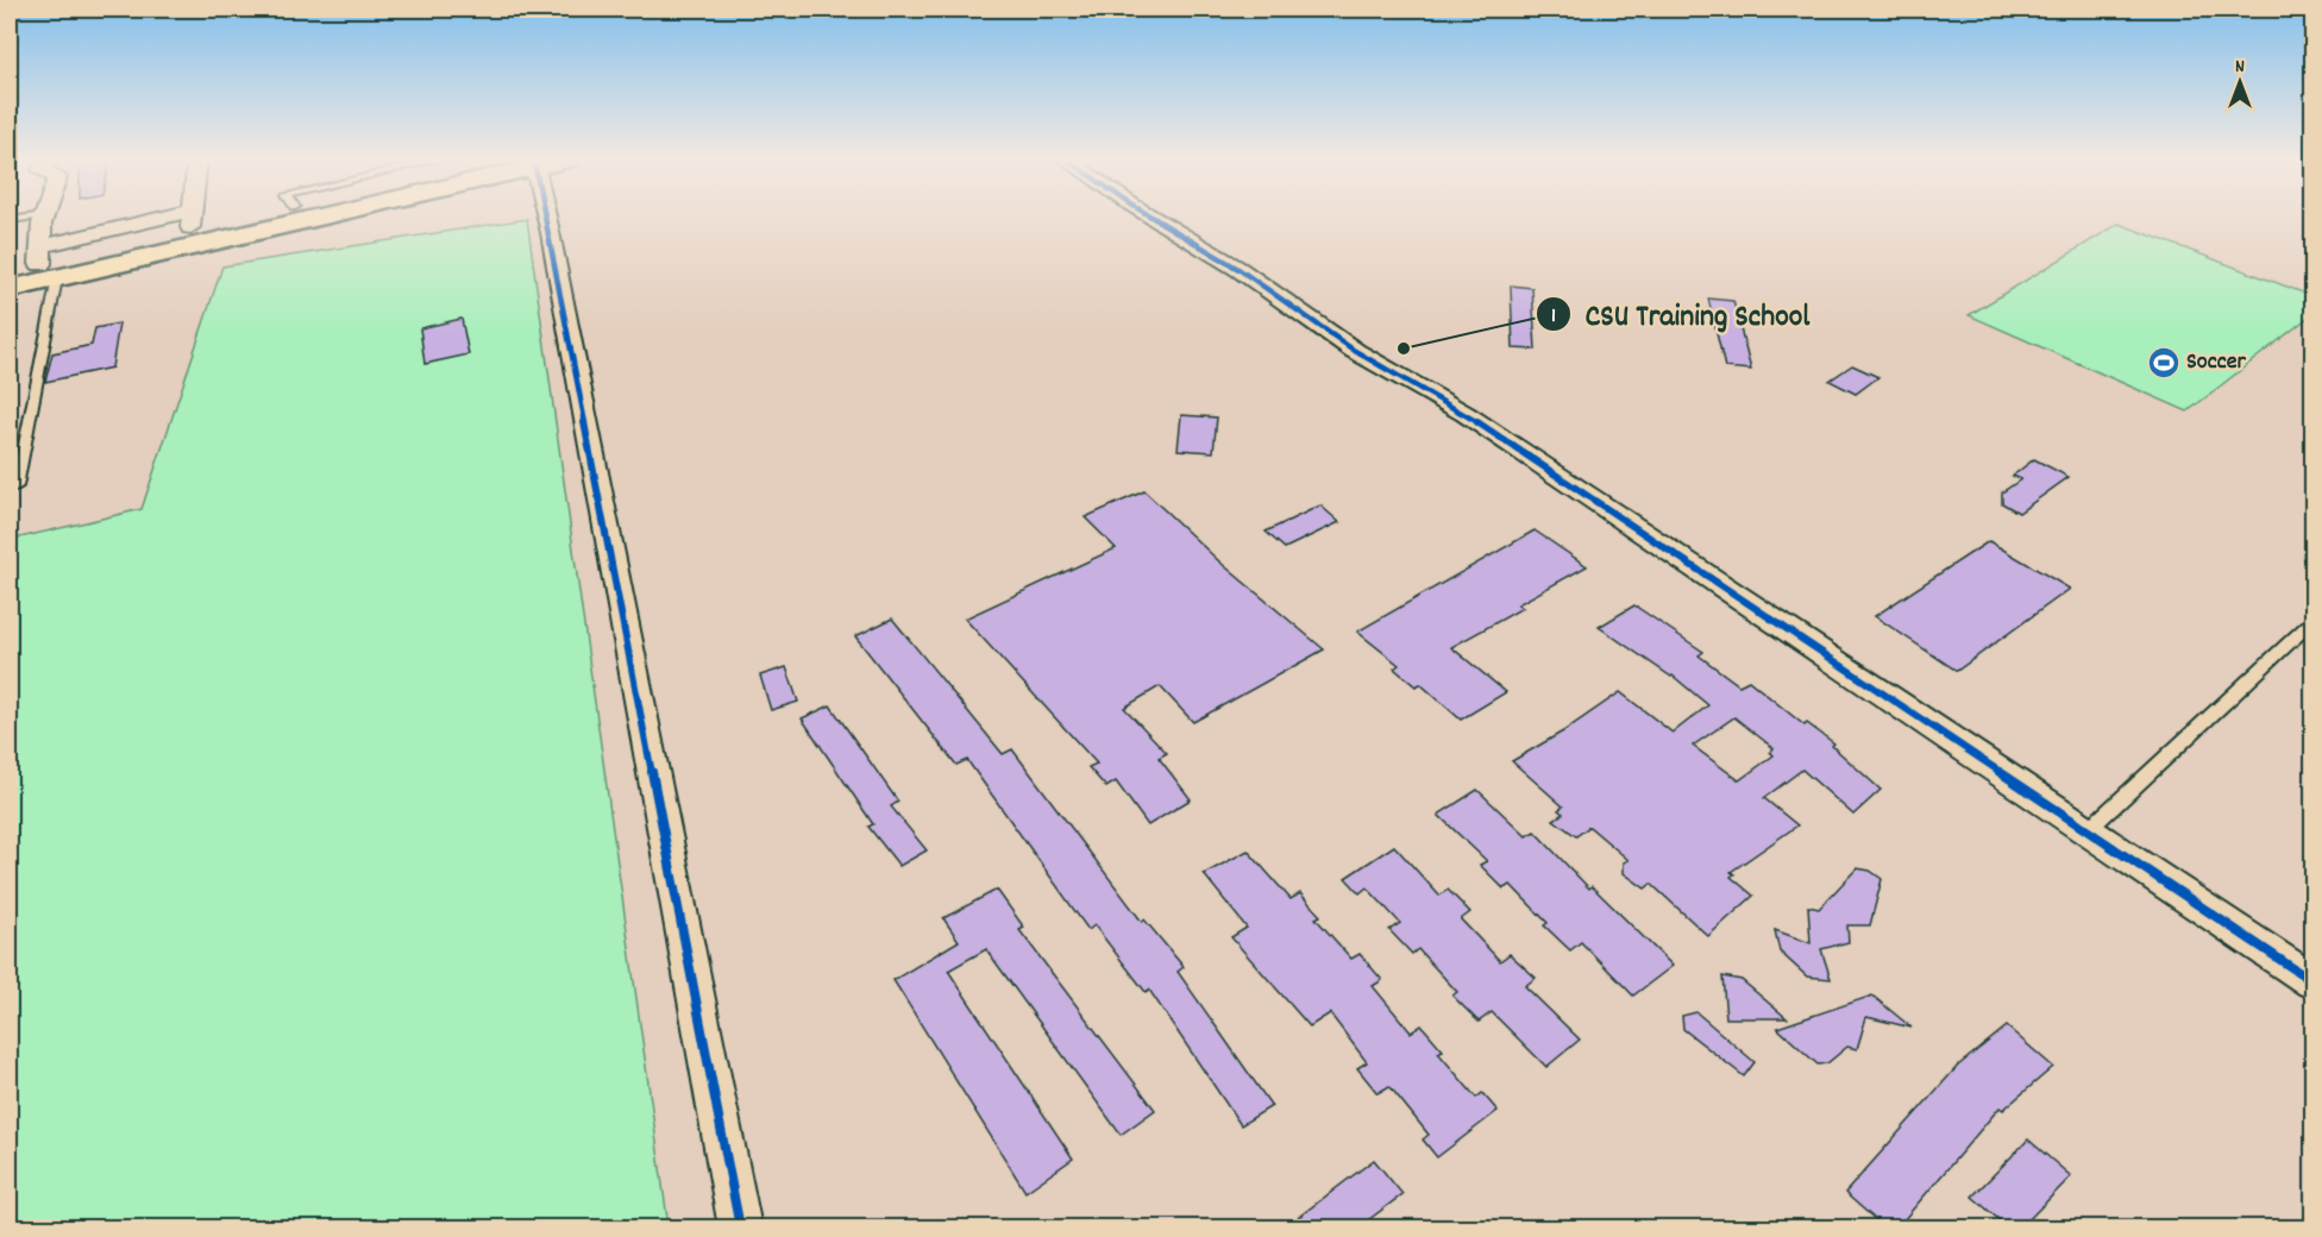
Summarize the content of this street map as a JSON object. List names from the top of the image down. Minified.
{"places":{"other":["CSU Training School"],"sports":["Soccer"]},"north":"top"}
